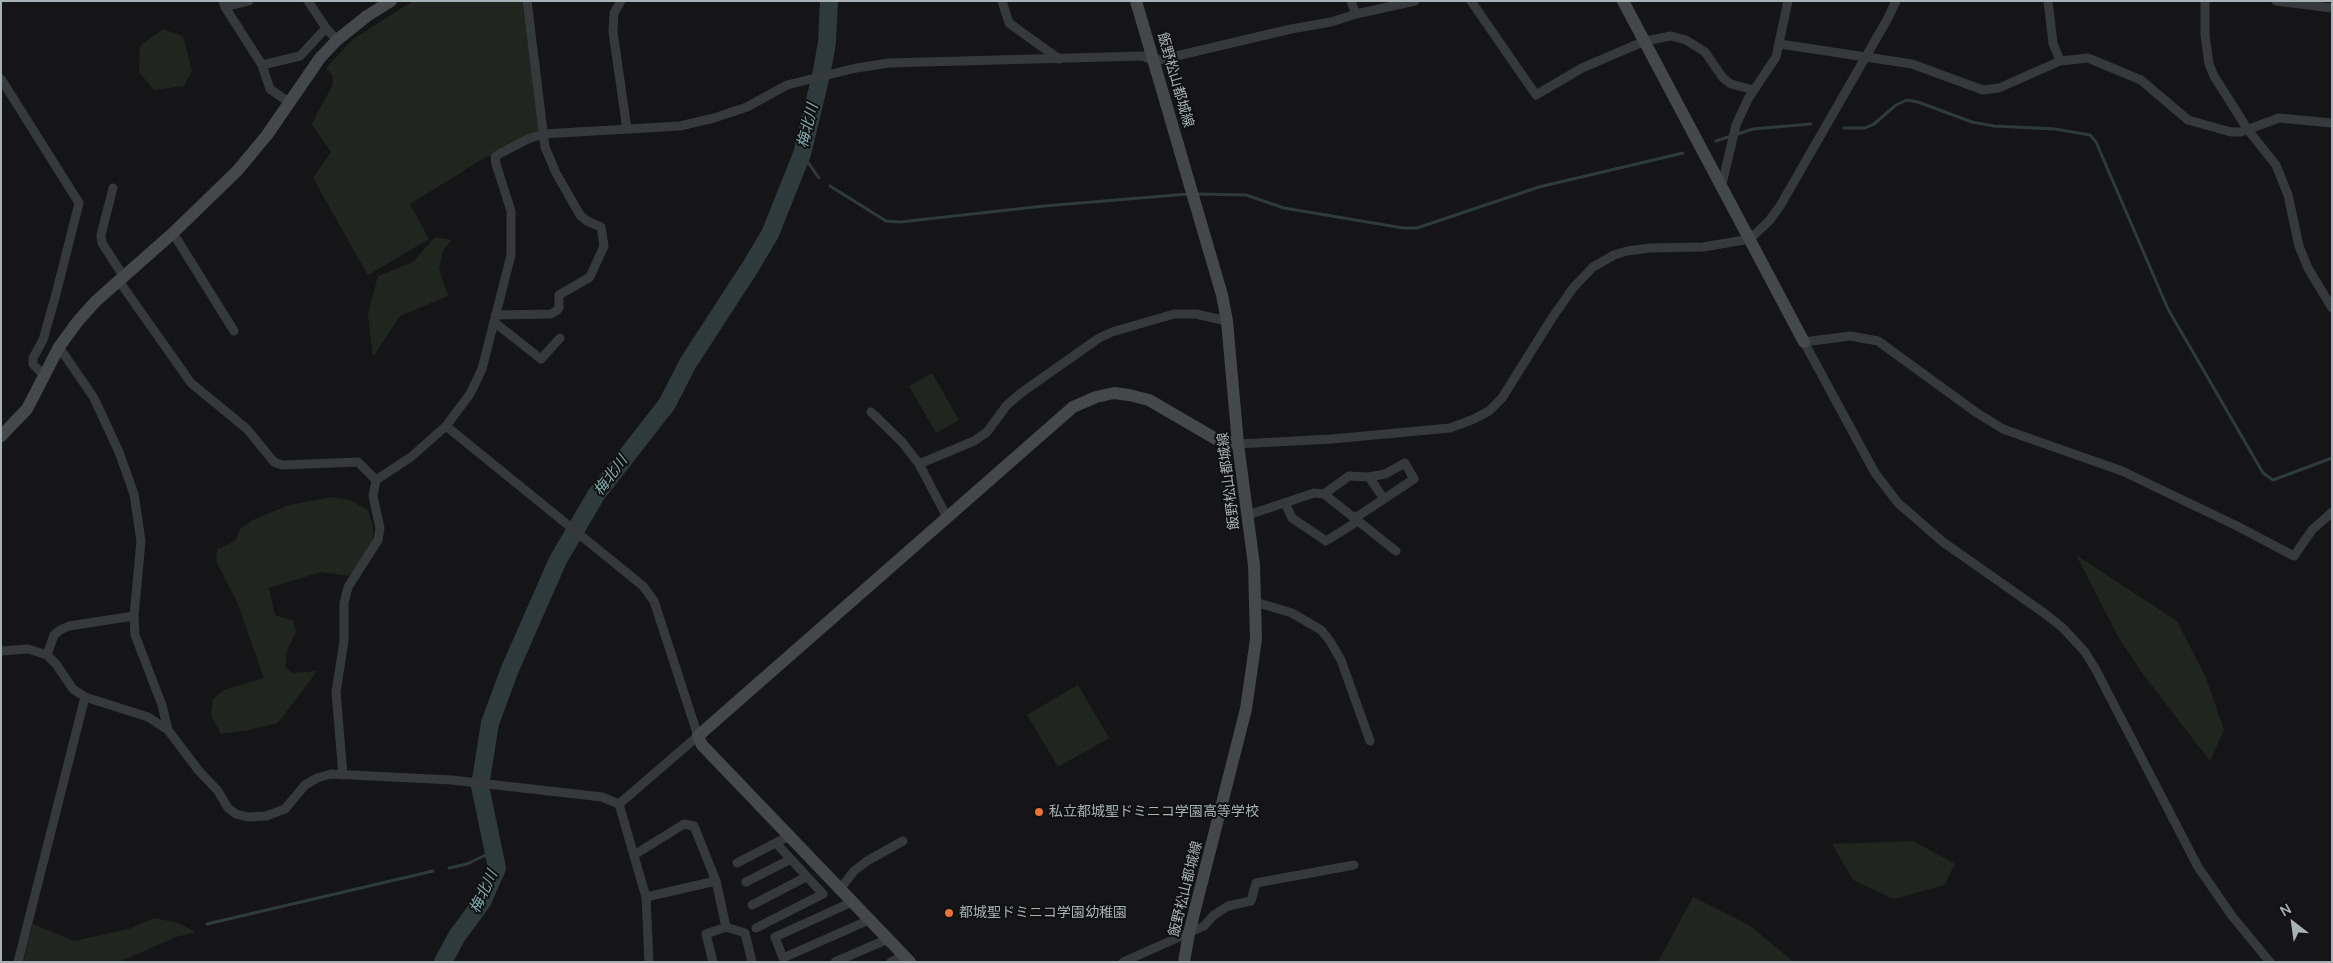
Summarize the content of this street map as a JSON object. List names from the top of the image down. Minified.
{"streets":{"street":["飯野松山都城線"]},"water":["梅北川"],"places":["私立都城聖ドミニコ学園高等学校","都城聖ドミニコ学園幼稚園"],"north":"top left"}
